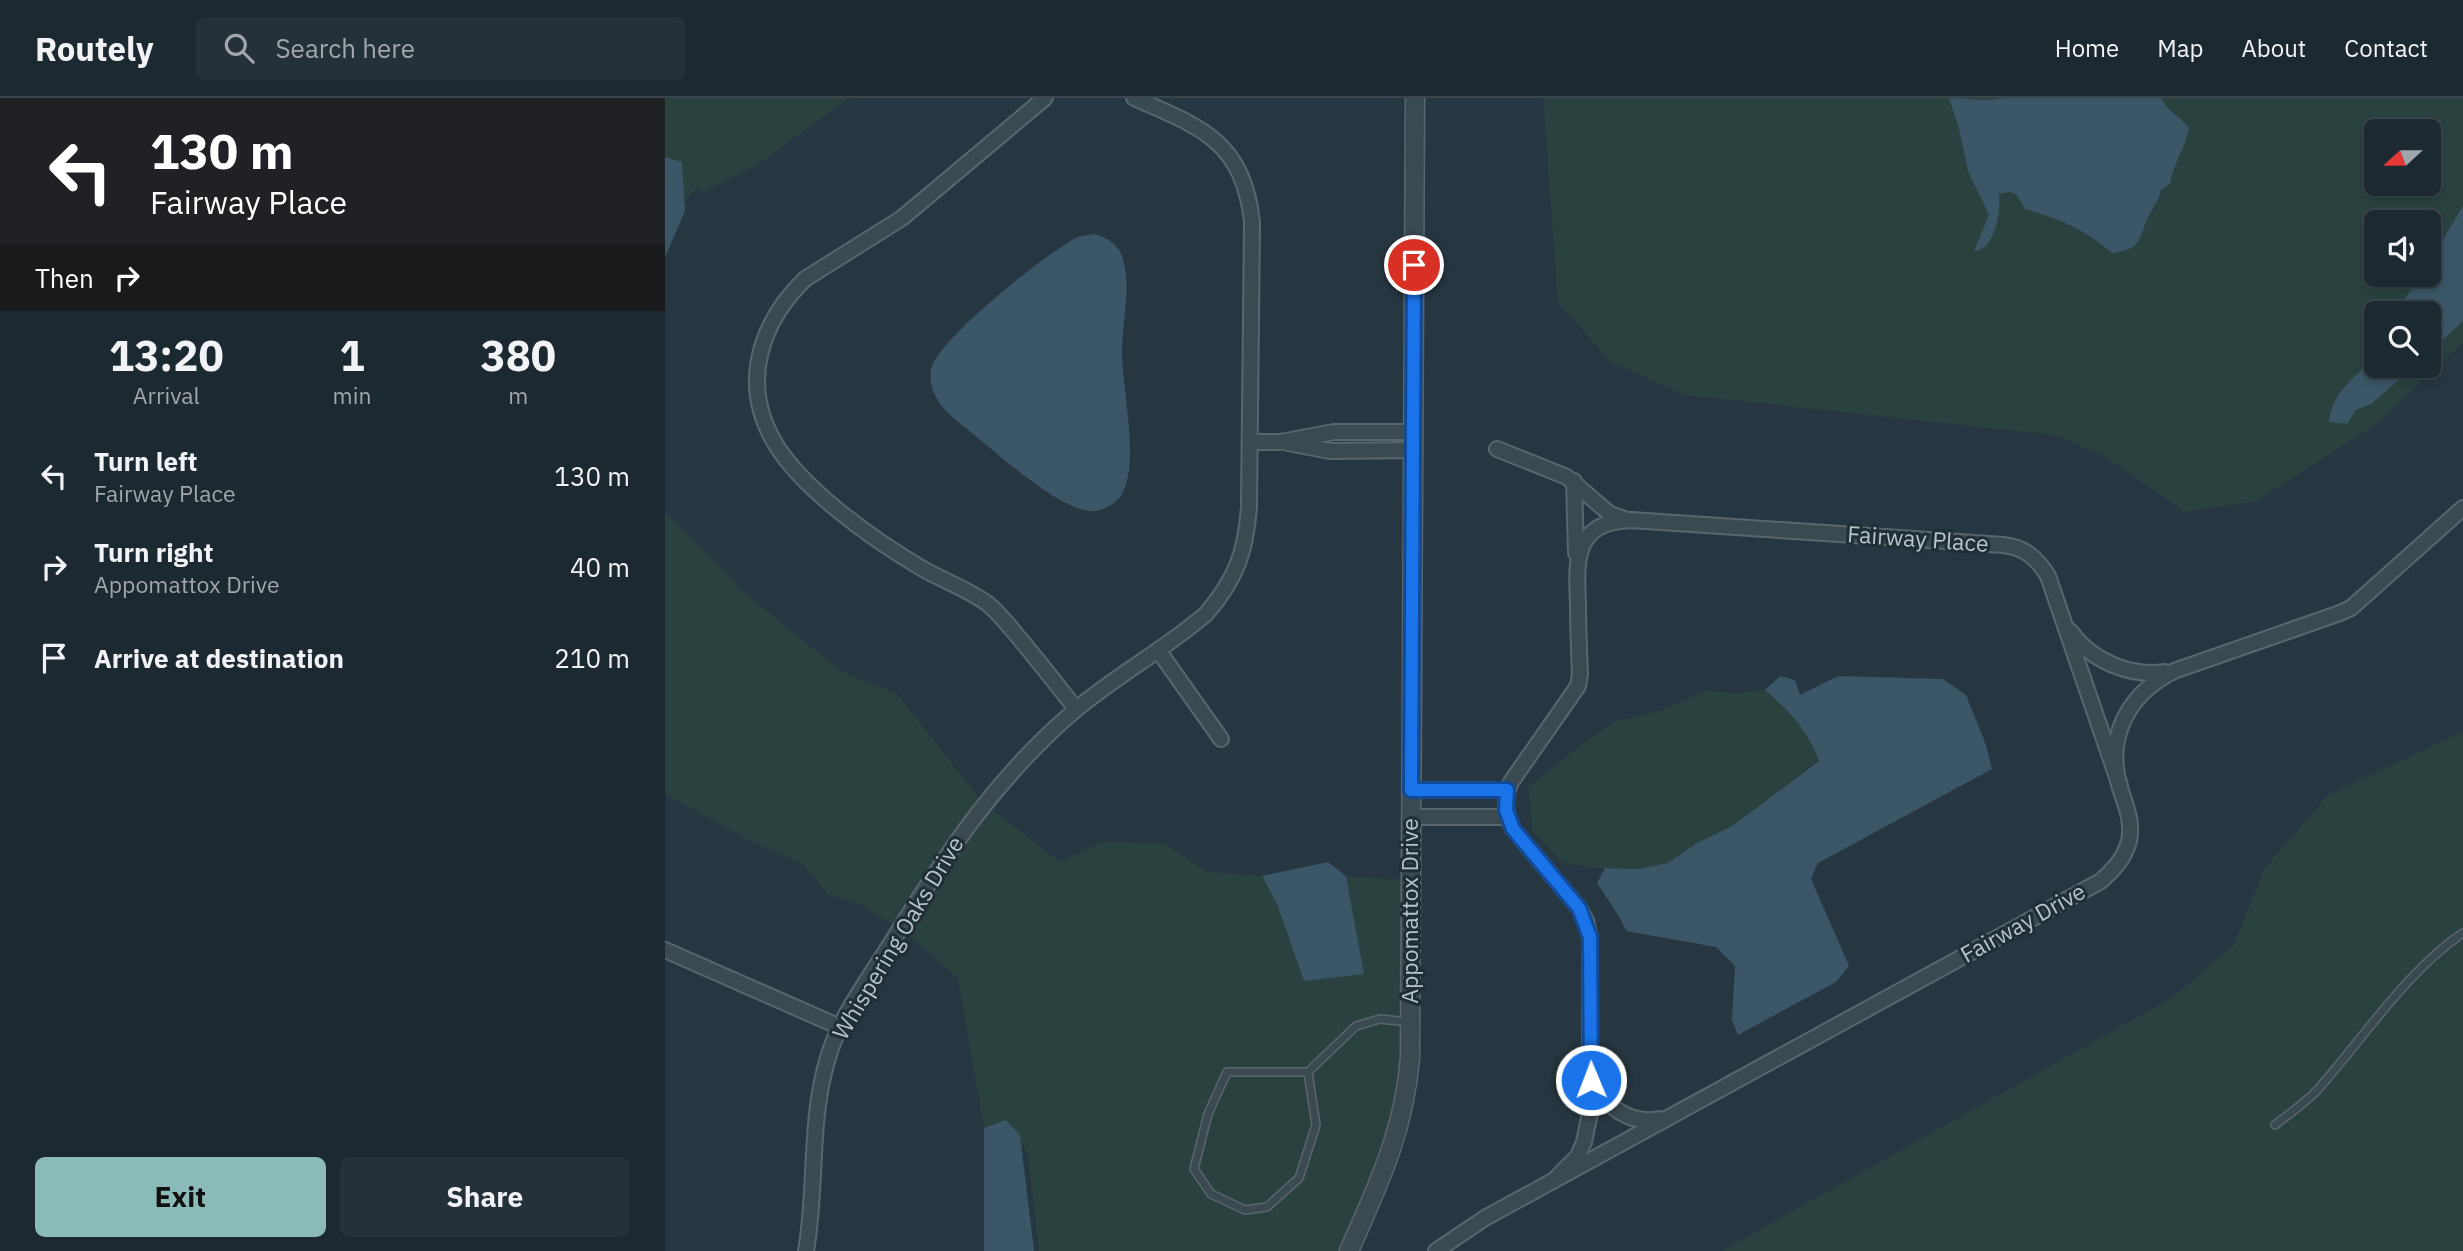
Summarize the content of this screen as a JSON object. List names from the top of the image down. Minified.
{"streets":{"street":["Fairway Place","Appomattox Drive","Fairway Drive","Whispering Oaks Drive"]},"crossings":[["Fairway Place","Fairway Drive"]],"north":"left","page":{"header":"Routely","search":"Search here","nav":["Home","Map","About","Contact"],"turn":["130 m","Fairway Place"],"then":"Then","eta":["13:20","Arrival","1","min","380","m"],"list":[{"name":"Turn left","note":"Fairway Place","value":"130 m"},{"name":"Turn right","note":"Appomattox Drive","value":"40 m"},{"name":"Arrive at destination","value":"210 m"}],"buttons":["Exit","Share"]}}
